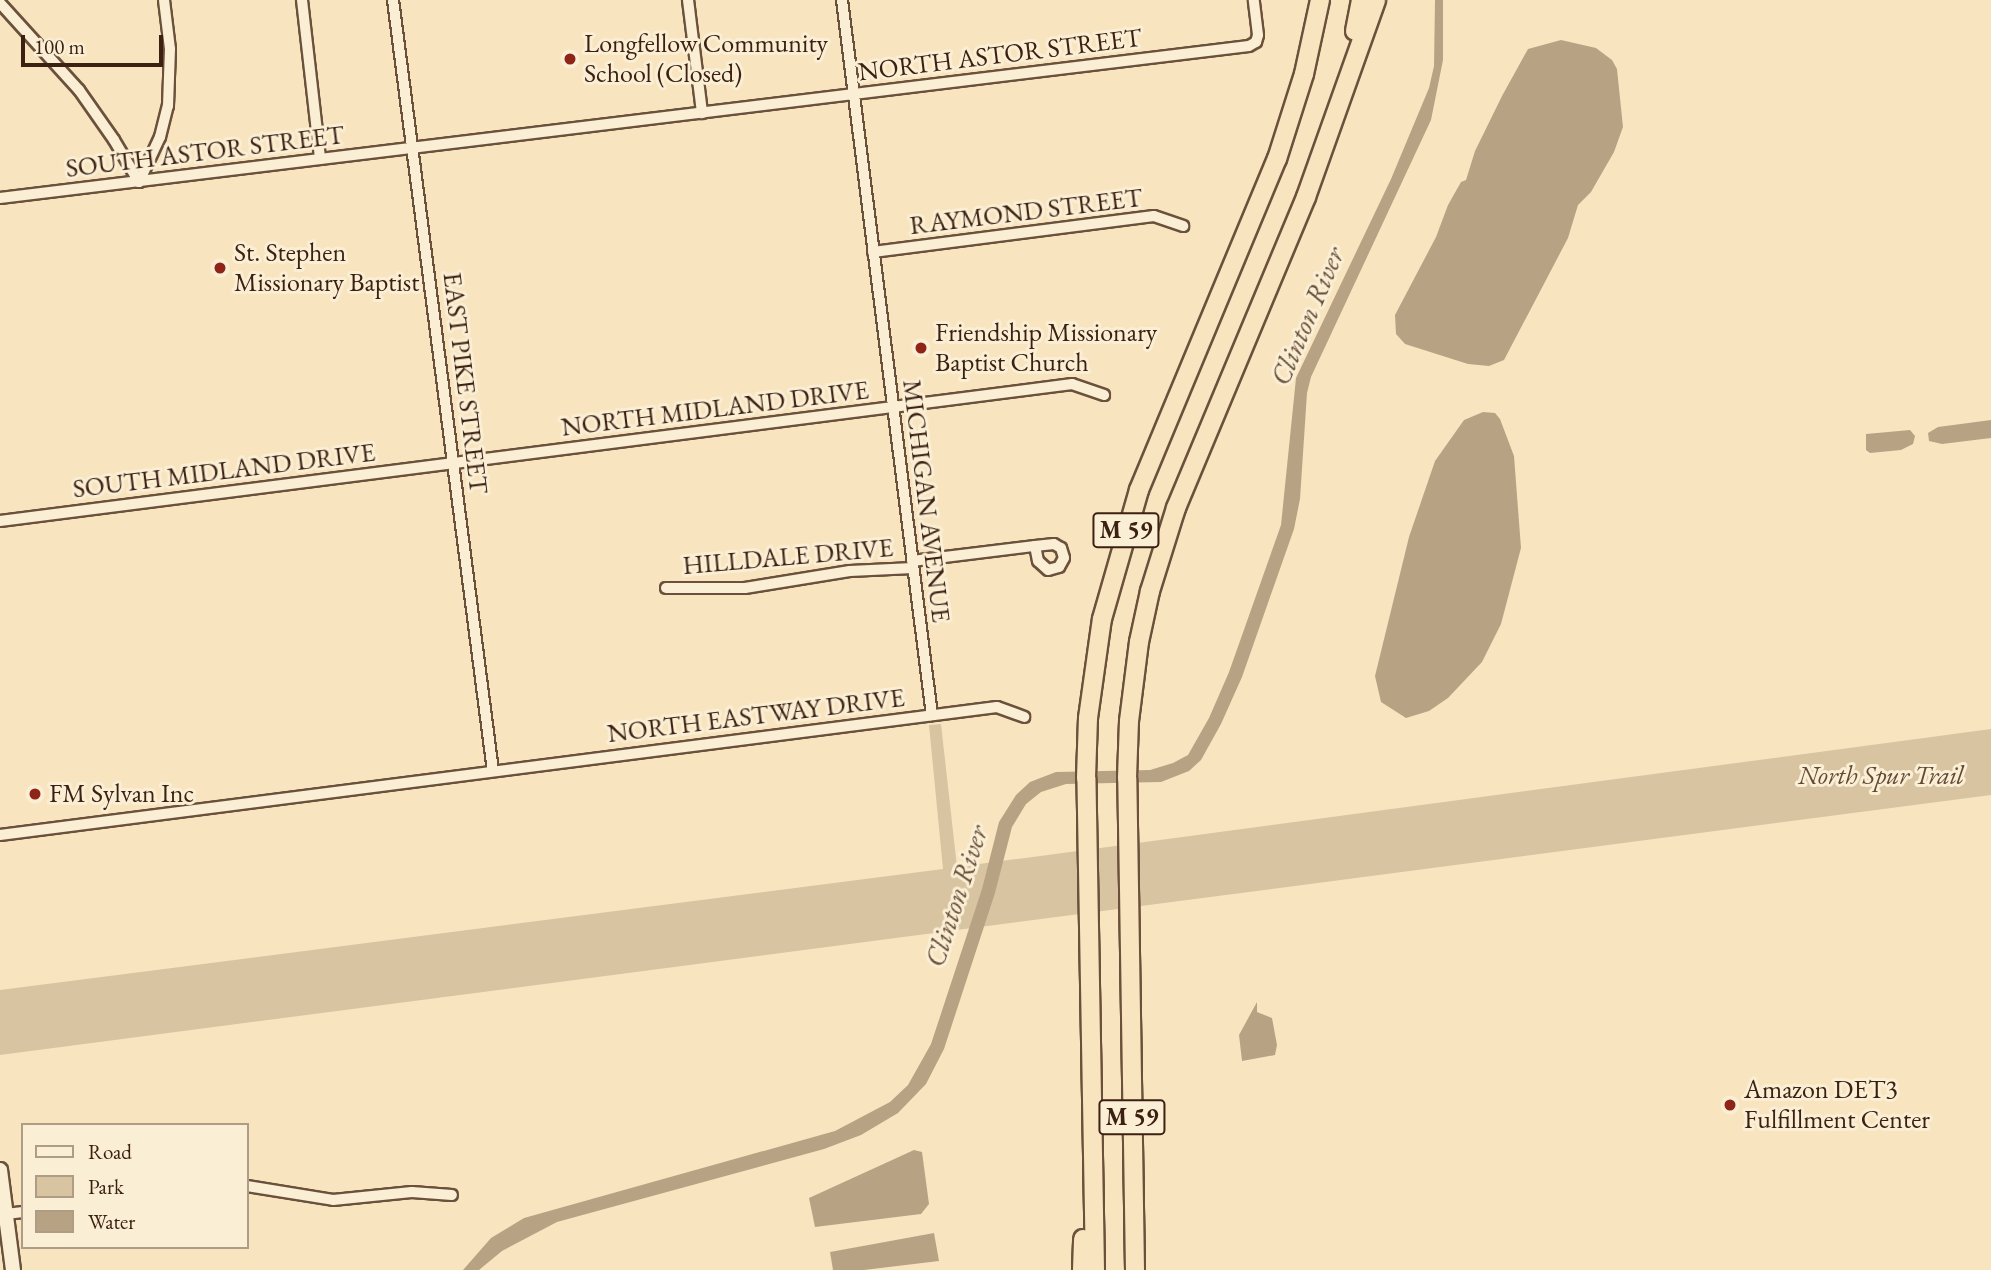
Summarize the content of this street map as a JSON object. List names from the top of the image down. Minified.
{"streets":{"highway":["M 59"],"street":["NORTH ASTOR STREET","SOUTH ASTOR STREET","RAYMOND STREET","EAST PIKE STREET","NORTH MIDLAND DRIVE","SOUTH MIDLAND DRIVE","MICHIGAN AVENUE","HILLDALE DRIVE","NORTH EASTWAY DRIVE"]},"crossings":[["NORTH ASTOR STREET","SOUTH ASTOR STREET"],["NORTH ASTOR STREET","EAST PIKE STREET"],["NORTH ASTOR STREET","MICHIGAN AVENUE"],["SOUTH ASTOR STREET","EAST PIKE STREET"],["RAYMOND STREET","MICHIGAN AVENUE"],["EAST PIKE STREET","NORTH MIDLAND DRIVE"],["EAST PIKE STREET","SOUTH MIDLAND DRIVE"],["EAST PIKE STREET","NORTH EASTWAY DRIVE"],["NORTH MIDLAND DRIVE","SOUTH MIDLAND DRIVE"],["NORTH MIDLAND DRIVE","MICHIGAN AVENUE"],["MICHIGAN AVENUE","HILLDALE DRIVE"],["MICHIGAN AVENUE","NORTH EASTWAY DRIVE"]],"water":["Clinton River"],"parks":["North Spur Trail"],"places":["Longfellow Community School (Closed)","St. Stephen Missionary Baptist","Friendship Missionary Baptist Church","FM Sylvan Inc","Amazon DET3 Fulfillment Center"],"legend":["Road","Park","Water"],"scale_bar":"100 m"}
